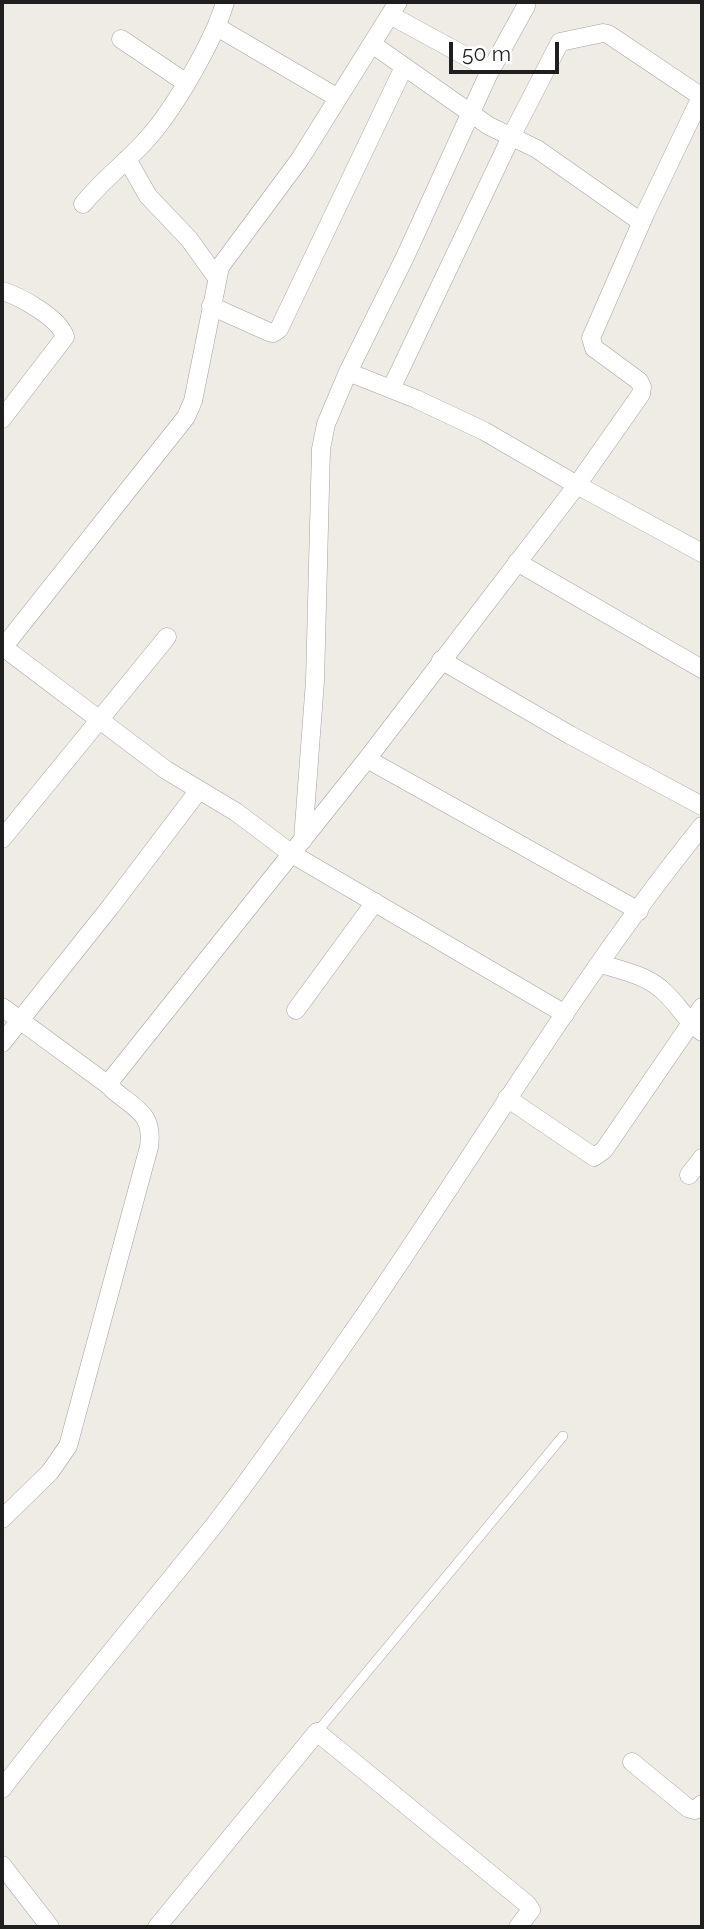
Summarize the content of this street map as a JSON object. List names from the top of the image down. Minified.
{"scale_bar":"50 m"}
